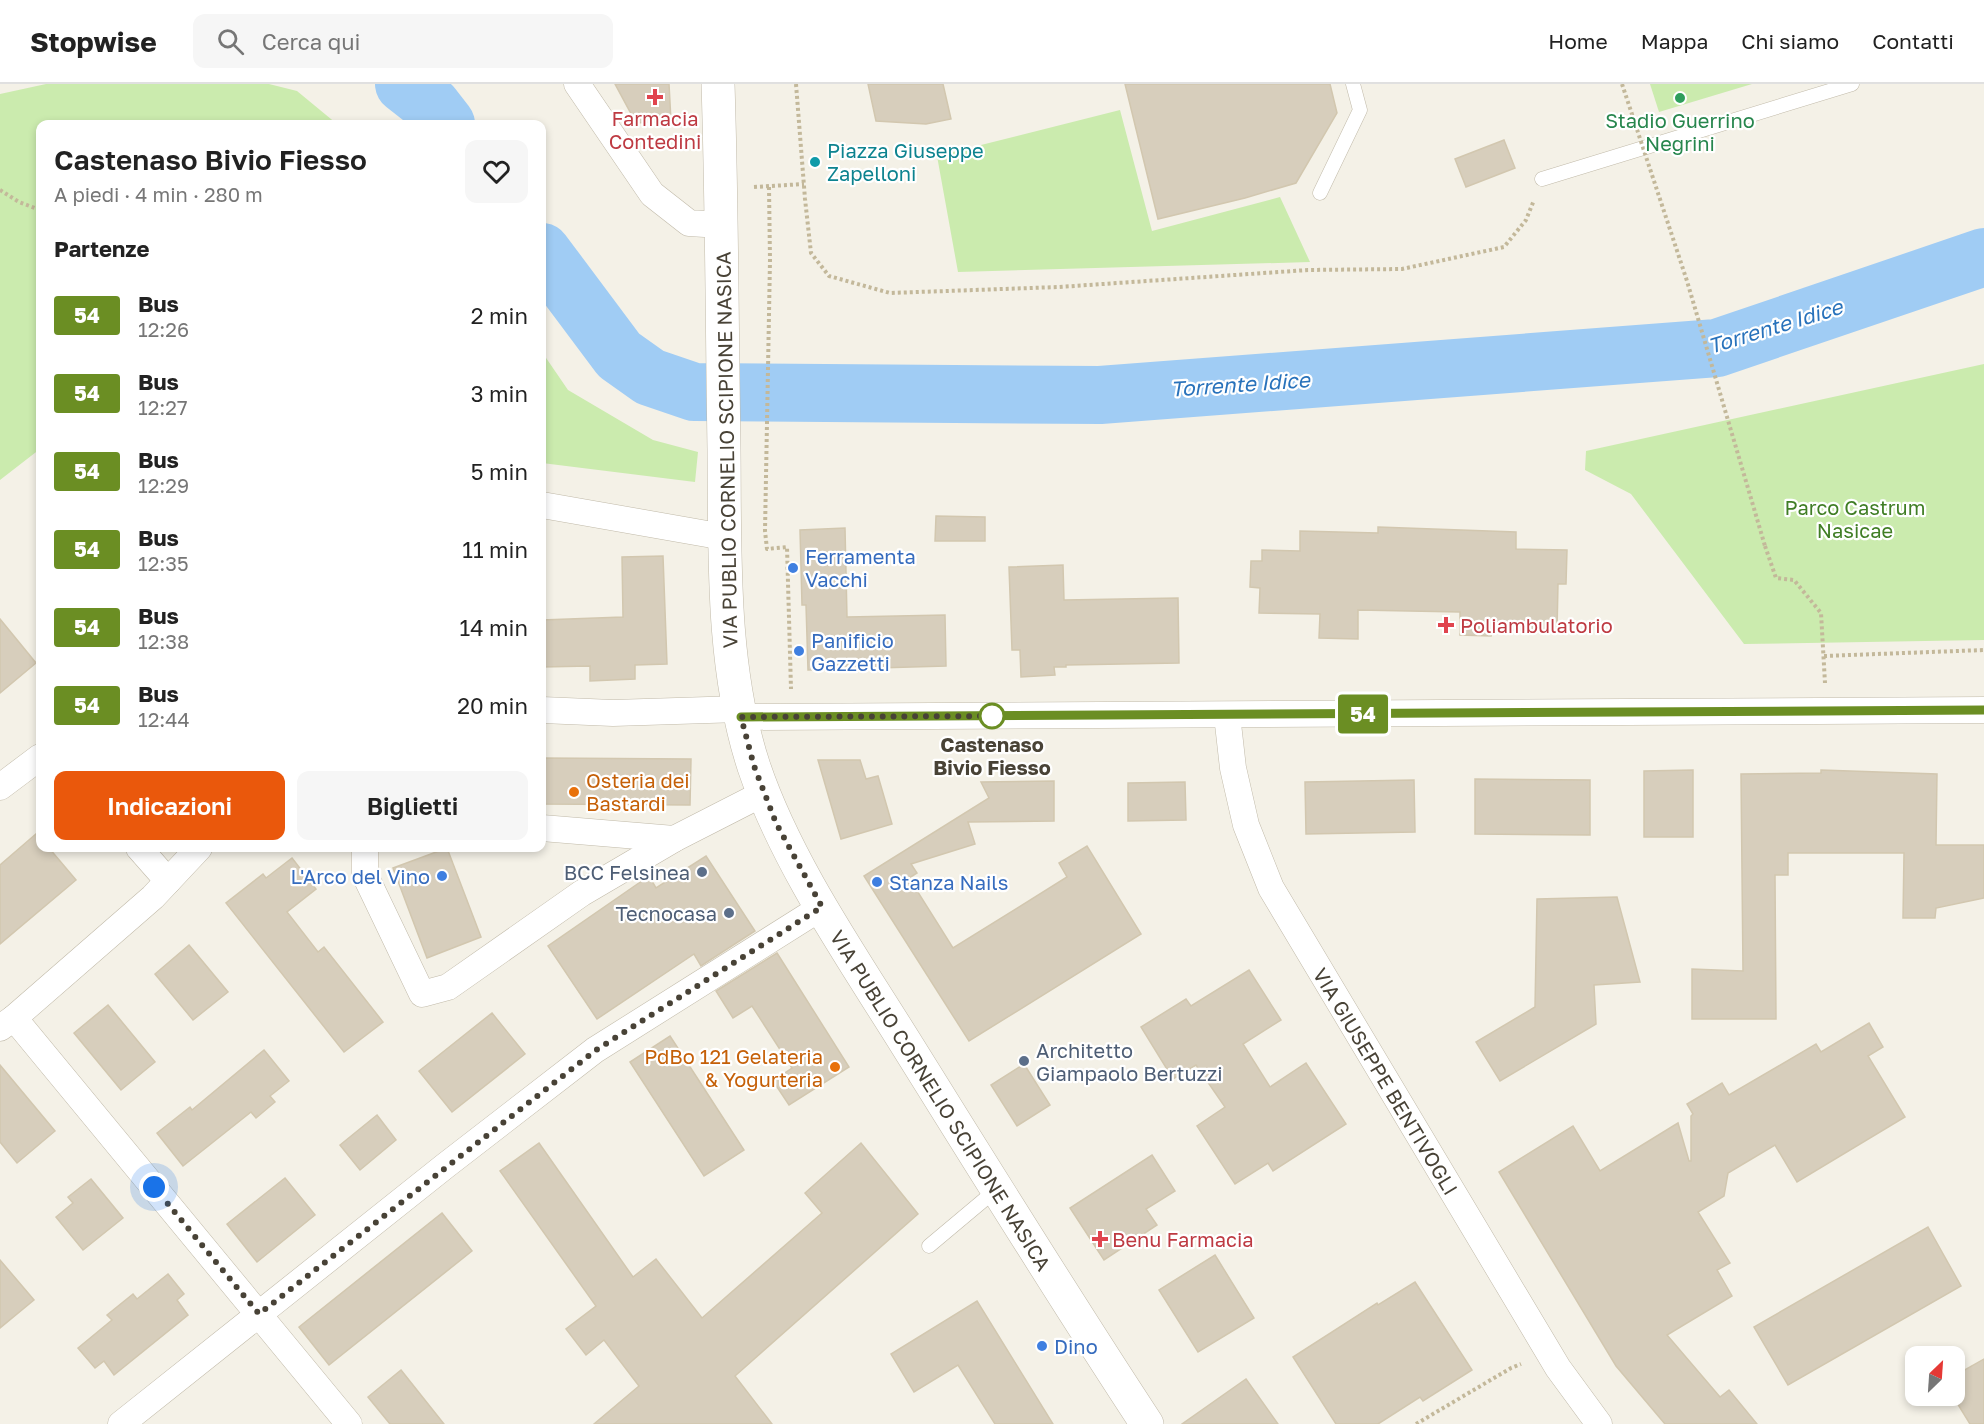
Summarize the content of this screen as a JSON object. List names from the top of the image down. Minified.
{"streets":{"street":["VIA PUBLIO CORNELIO SCIPIONE NASICA","VIA GIUSEPPE BENTIVOGLI"]},"water":["Torrente Idice"],"parks":["Parco Castrum Nasicae"],"places":{"health":["Farmacia Contedini","Poliambulatorio","Benu Farmacia"],"other":["Stadio Guerrino Negrini","Piazza Giuseppe Zapelloni","Ferramenta Vacchi","Panificio Gazzetti","Castenaso Bivio Fiesso","Osteria dei Bastardi","BCC Felsinea","L'Arco del Vino","Stanza Nails","Tecnocasa","Architetto Giampaolo Bertuzzi","PdBo 121 Gelateria & Yogurteria","Dino"]},"lines":["bus line 54"],"north":"top right","page":{"header":"Stopwise","search":"Cerca qui","nav":["Home","Mappa","Chi siamo","Contatti"],"on_map":"54","heading":[["Castenaso Bivio Fiesso","A piedi · 4 min · 280 m"],"Partenze"],"list":[{"mark":"54","name":"Bus","note":"12:26","value":"2 min"},{"mark":"54","name":"Bus","note":"12:27","value":"3 min"},{"mark":"54","name":"Bus","note":"12:29","value":"5 min"},{"mark":"54","name":"Bus","note":"12:35","value":"11 min"},{"mark":"54","name":"Bus","note":"12:38","value":"14 min"},{"mark":"54","name":"Bus","note":"12:44","value":"20 min"}],"buttons":["Indicazioni","Biglietti"]}}
